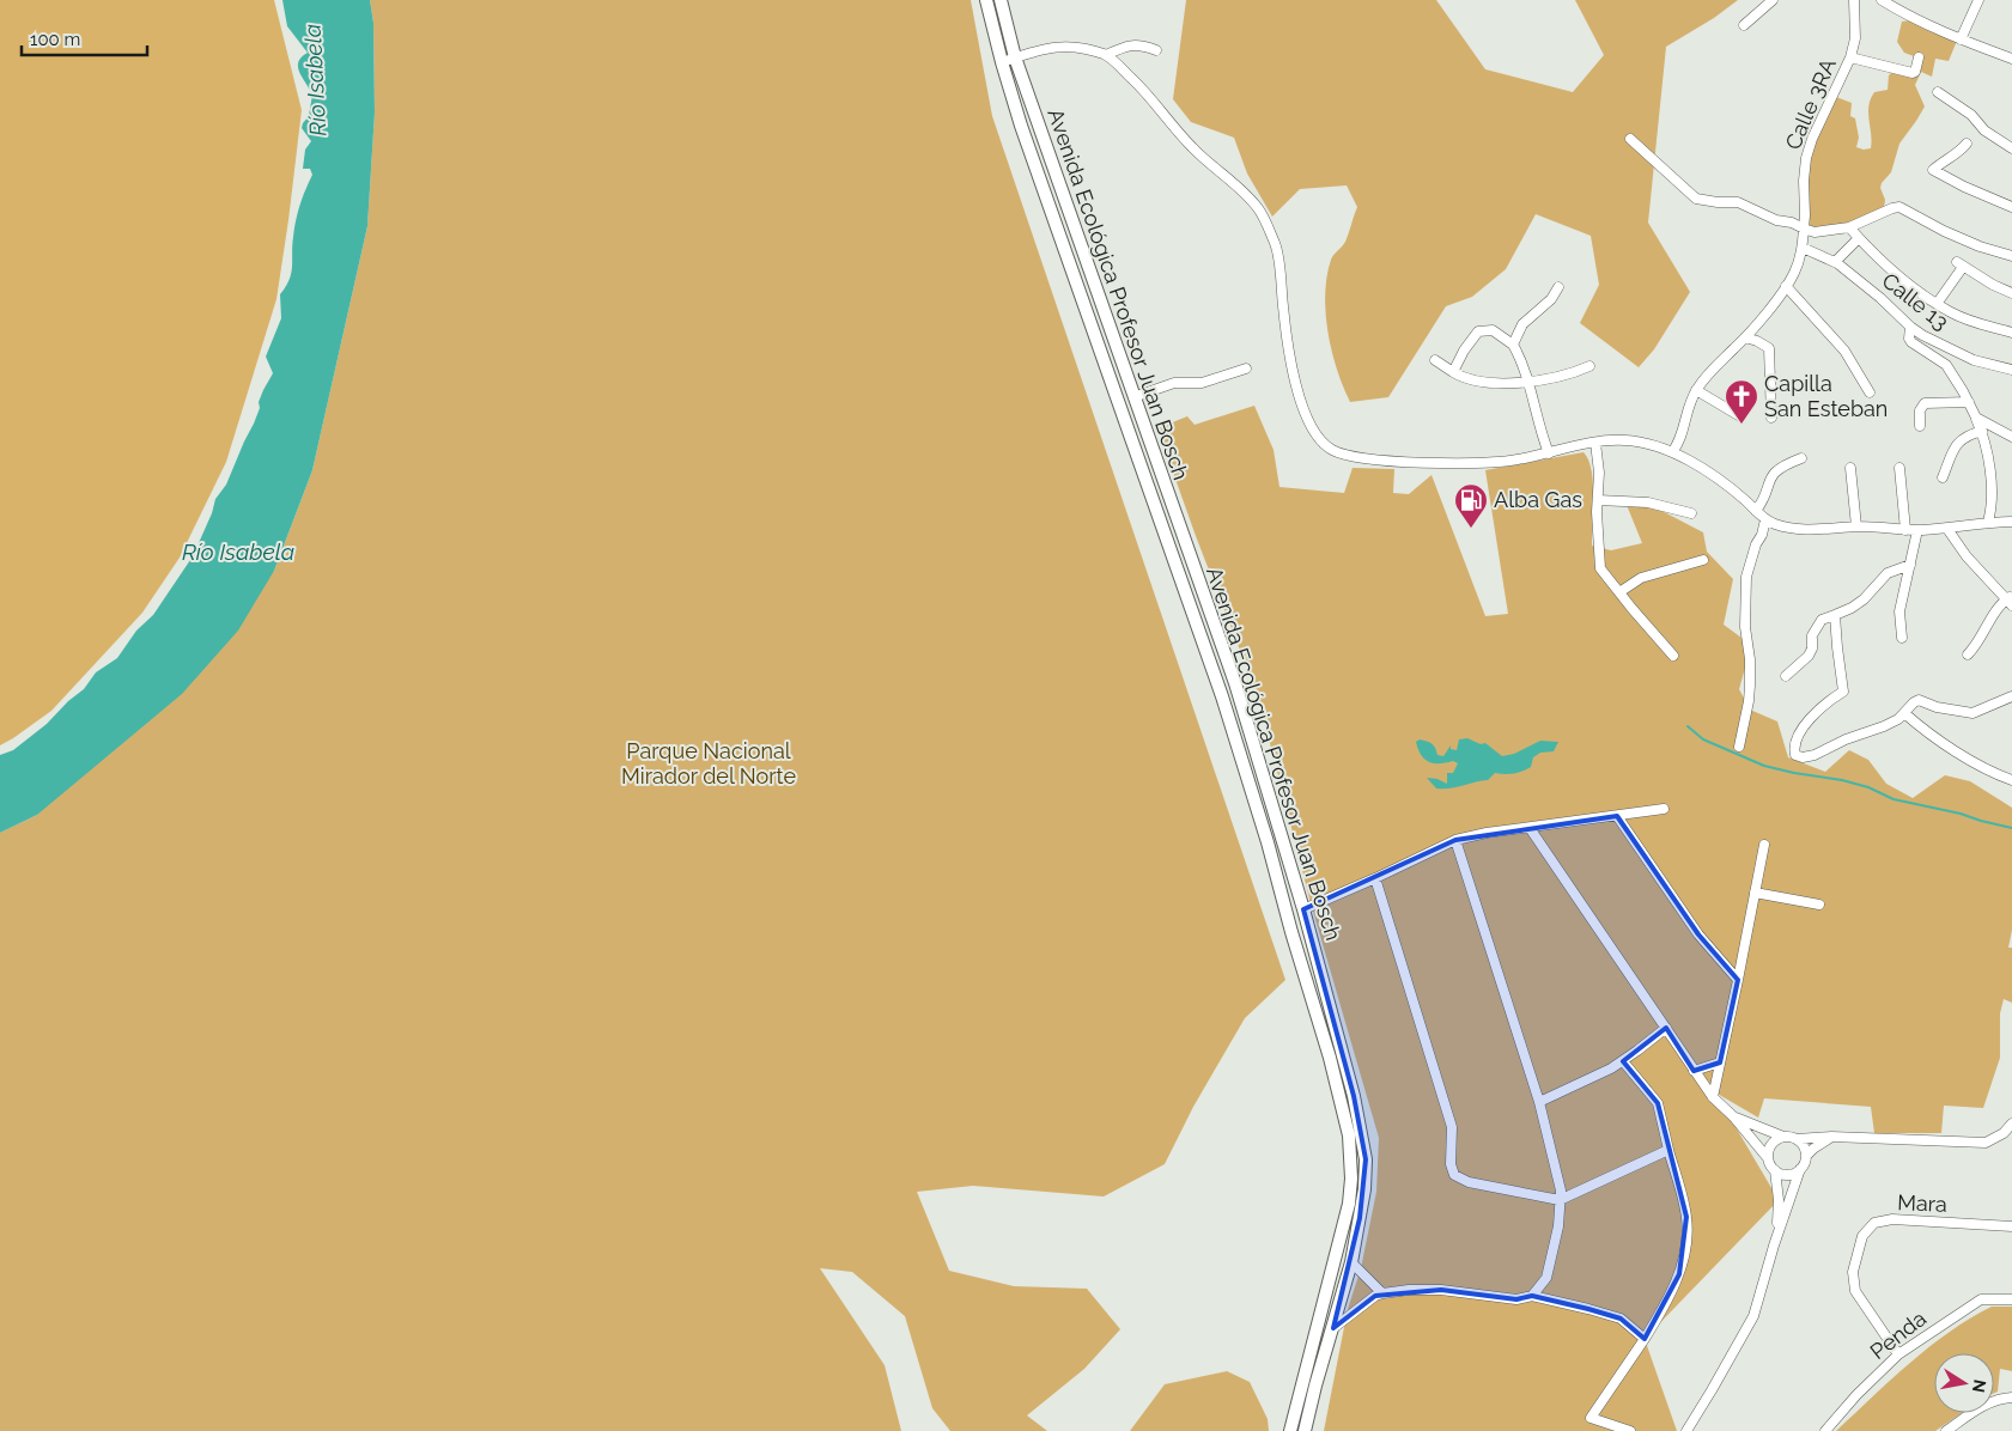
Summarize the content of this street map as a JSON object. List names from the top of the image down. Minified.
{"streets":{"street":["Calle 3RA","Avenida Ecológica Profesor Juan Bosch","Calle 13","Mara","Penda"]},"crossings":[["Calle 3RA","Calle 13"],["Mara","Penda"]],"water":["Río Isabela"],"parks":["Parque Nacional Mirador del Norte"],"places":{"church":["Capilla San Esteban"],"fuel station":["Alba Gas"]},"scale_bar":"100 m","north":"right"}
